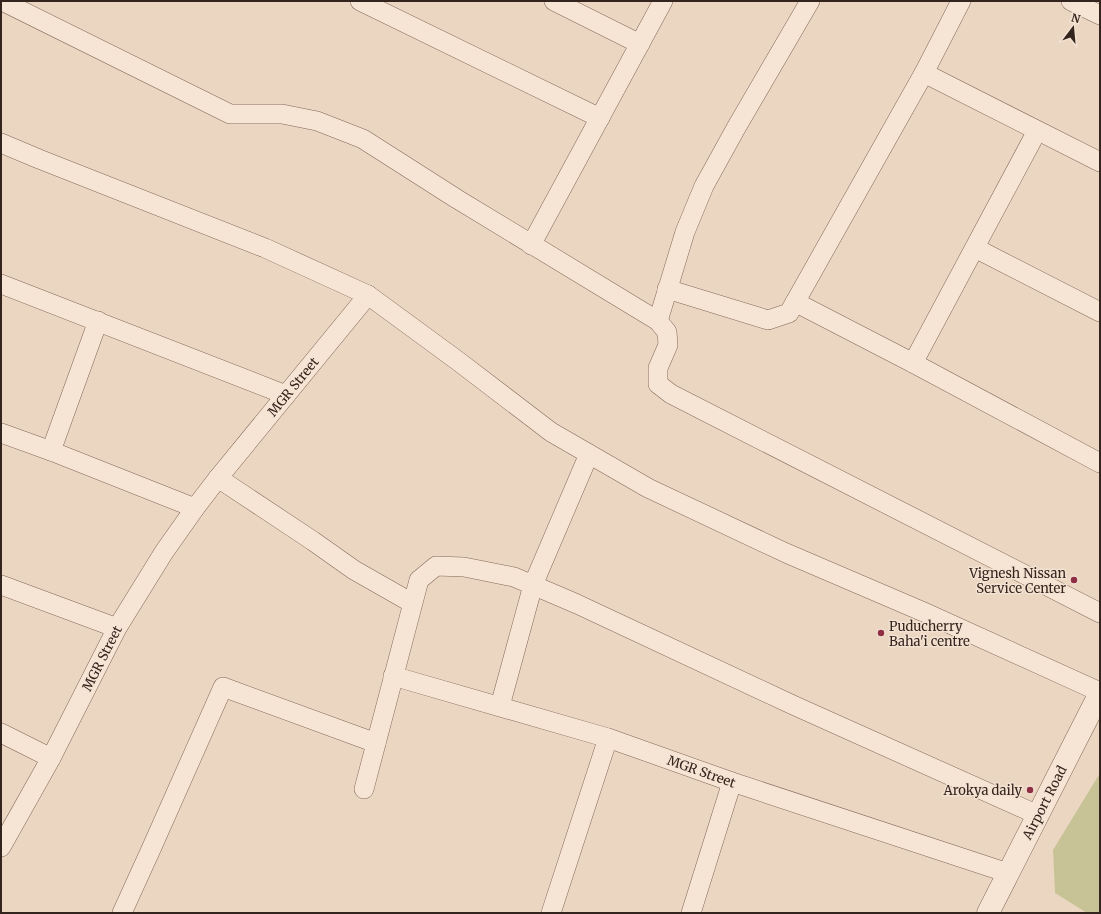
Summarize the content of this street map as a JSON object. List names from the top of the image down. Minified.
{"streets":{"street":["MGR Street","Airport Road"]},"crossings":[["MGR Street","Airport Road"]],"places":["Vignesh Nissan Service Center","Puducherry Baha'i centre","Arokya daily"],"north":"top"}
